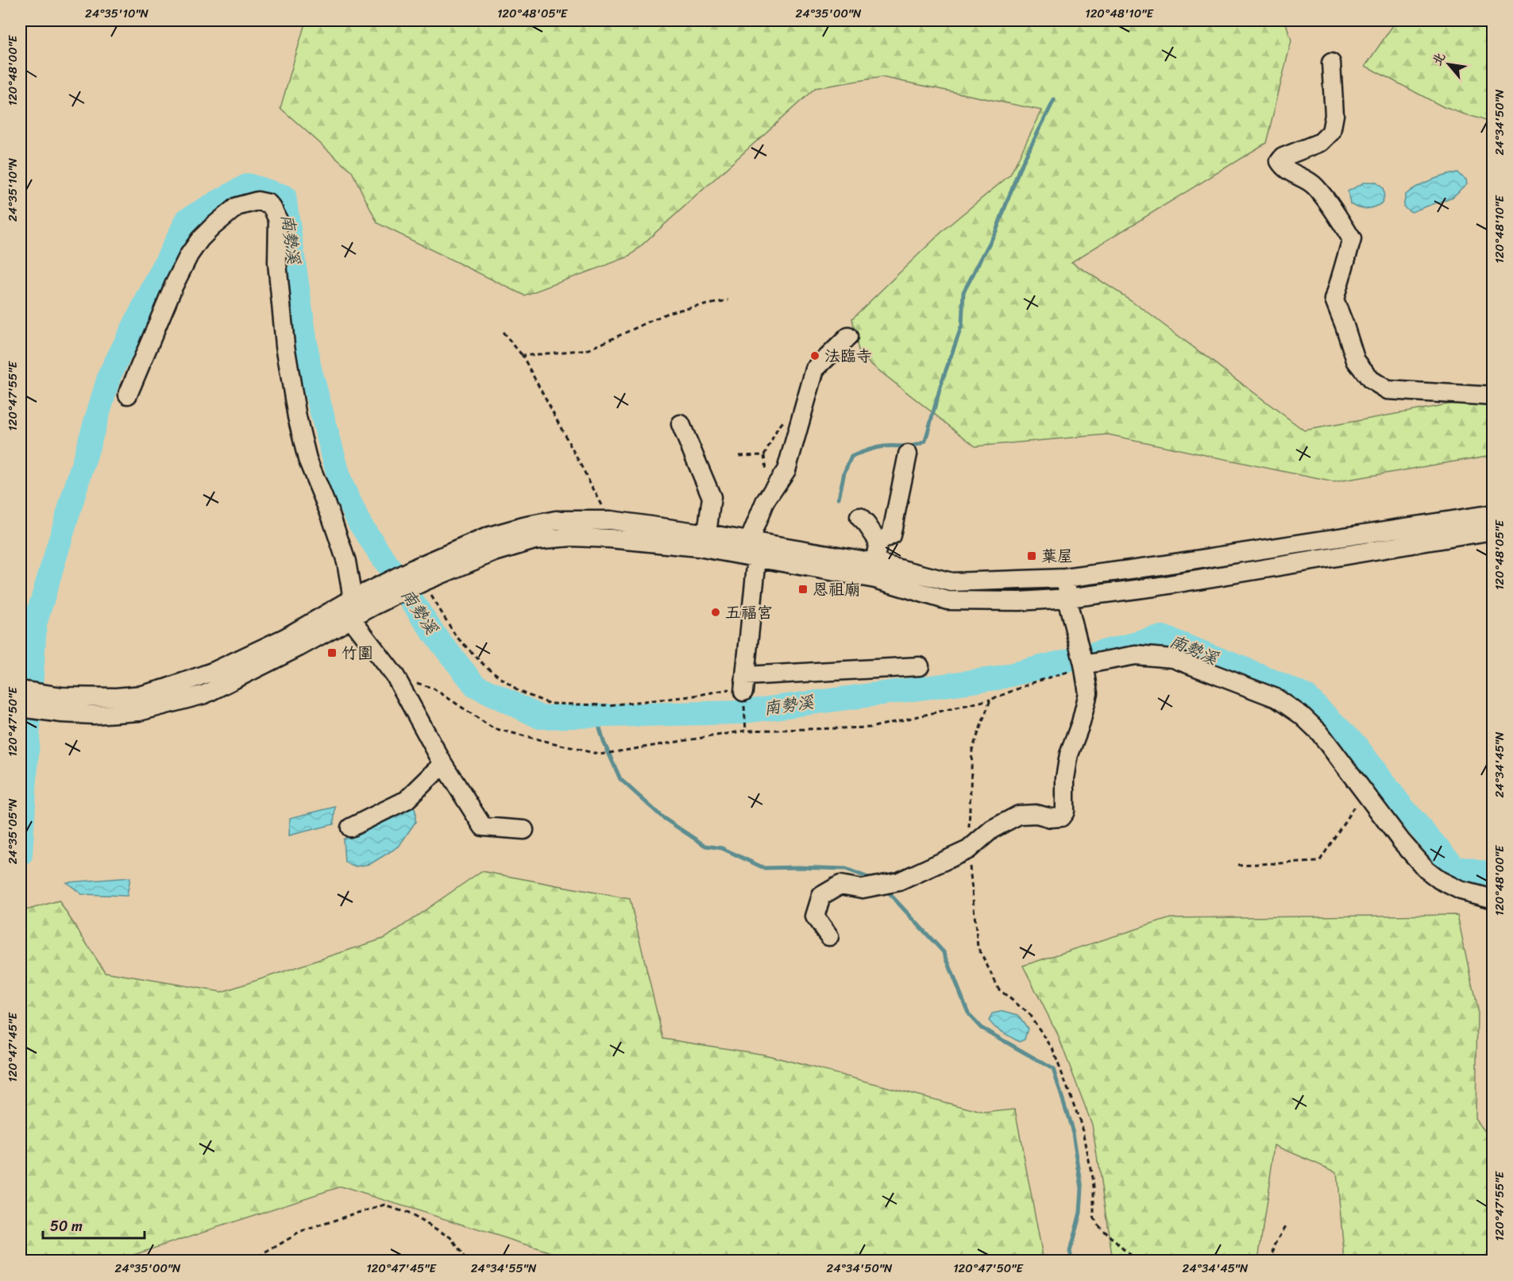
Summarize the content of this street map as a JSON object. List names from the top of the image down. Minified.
{"water":["南勢溪"],"places":{"other":["法臨寺","五福宮"],"transit":["葉屋","恩祖廟","竹圍"]},"scale_bar":"50 m","north":"top left","coordinates":["24°35'10\"N","120°48'05\"E","24°35'00\"N","120°48'10\"E","120°48'00\"E","24°34'50\"N","120°47'55\"E","120°47'50\"E","24°34'45\"N","24°35'05\"N","120°47'45\"E","24°34'55\"N"]}
